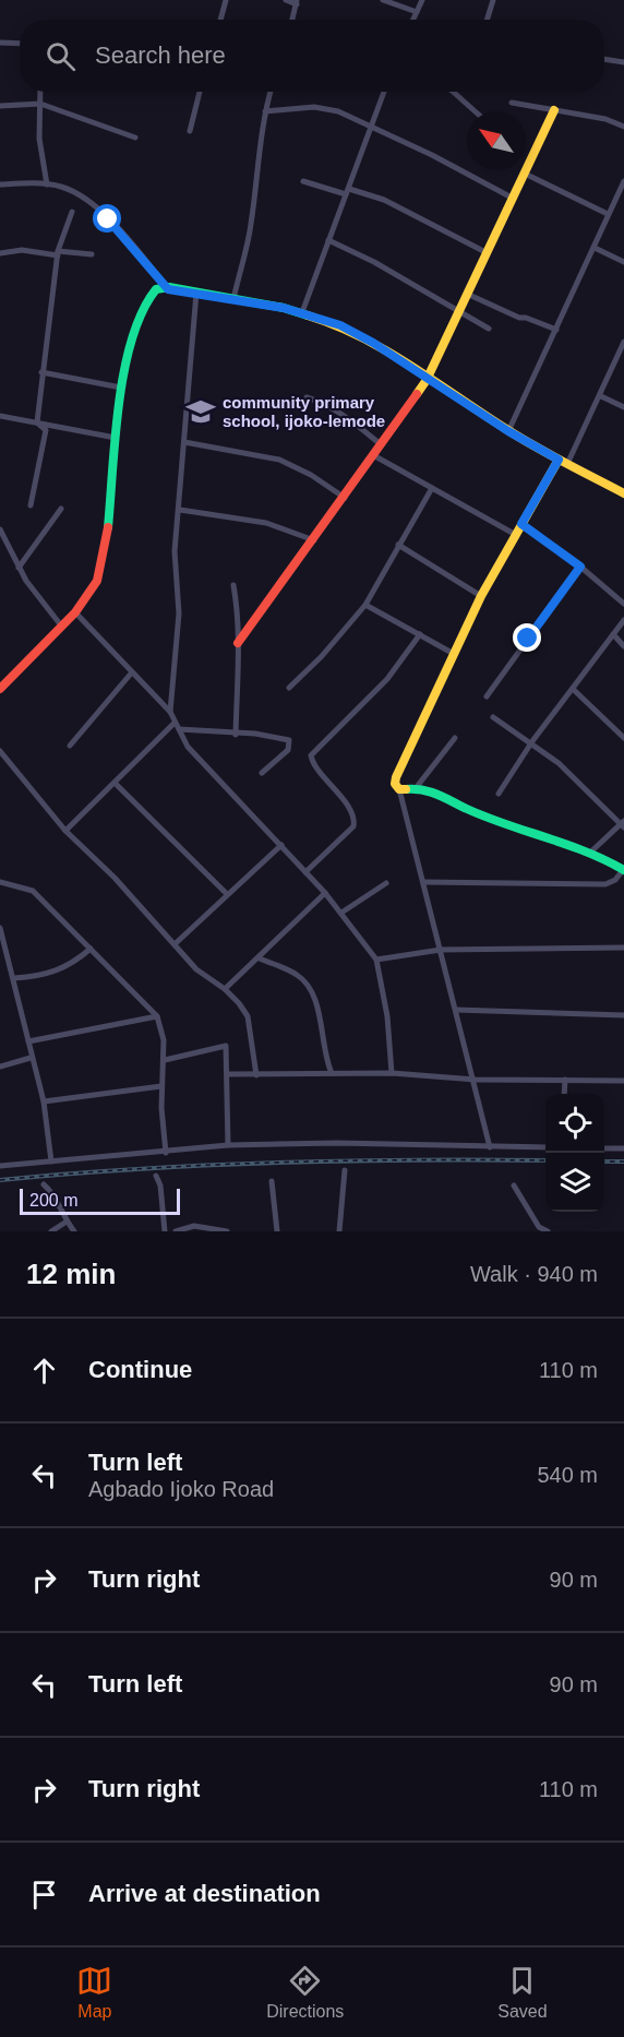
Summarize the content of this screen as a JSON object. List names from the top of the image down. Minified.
{"places":{"school or university":["community primary school, ijoko-lemode"]},"scale_bar":"200 m","north":"top left","page":{"search":"Search here","scale":"200 m","heading":["12 min","Walk · 940 m"],"list":[["Continue","110 m"],["Turn left","Agbado Ijoko Road","540 m"],["Turn right","90 m"],["Turn left","90 m"],["Turn right","110 m"],"Arrive at destination"],"nav":["Map","Directions","Saved"]}}
